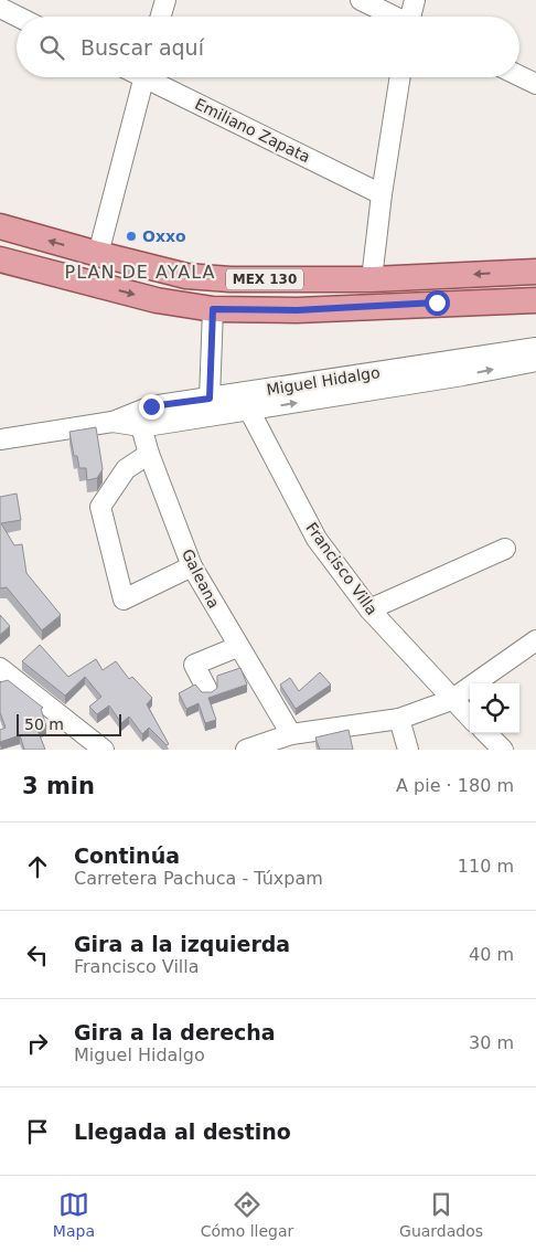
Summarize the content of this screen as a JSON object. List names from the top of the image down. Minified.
{"streets":{"main road":["MEX 130"],"street":["Emiliano Zapata","Miguel Hidalgo","Francisco Villa","Galeana"]},"crossings":[["Miguel Hidalgo","Francisco Villa"],["Miguel Hidalgo","Galeana"]],"districts":["PLAN DE AYALA"],"places":["Oxxo"],"scale_bar":"50 m","page":{"search":"Buscar aquí","scale":"50 m","heading":["3 min","A pie · 180 m"],"list":[["Continúa","Carretera Pachuca - Túxpam","110 m"],["Gira a la izquierda","Francisco Villa","40 m"],["Gira a la derecha","Miguel Hidalgo","30 m"],"Llegada al destino"],"nav":["Mapa","Cómo llegar","Guardados"]}}
